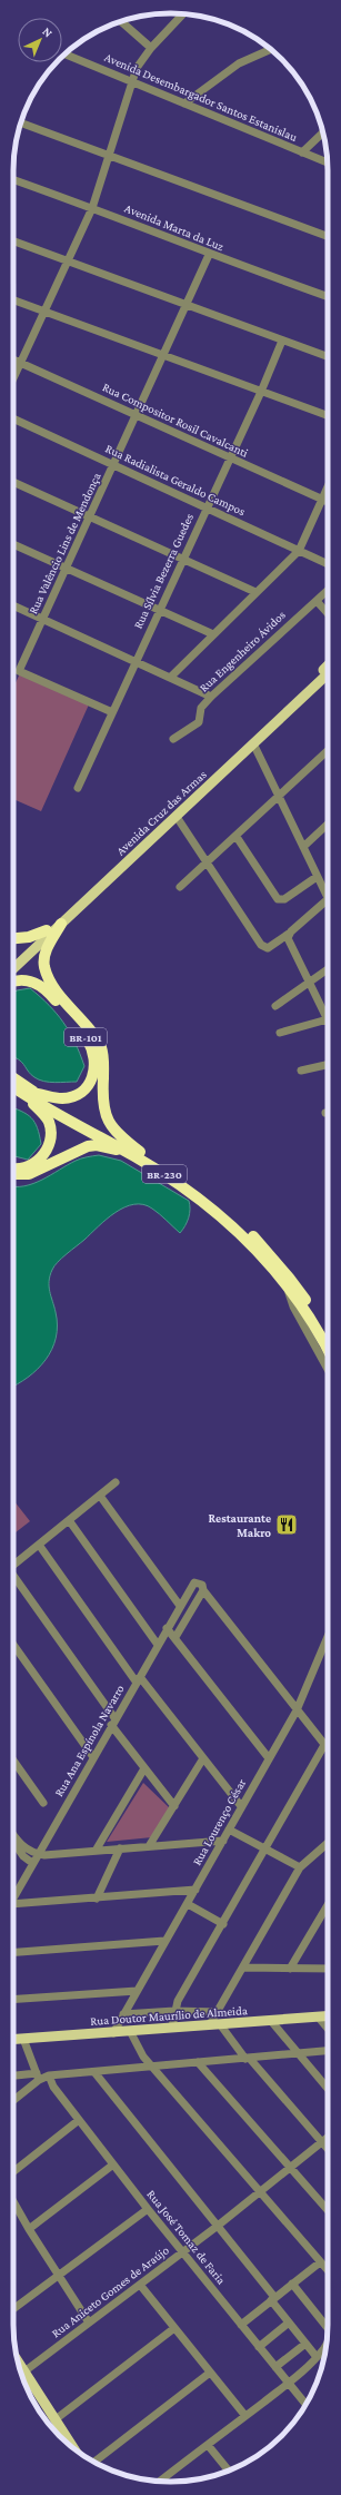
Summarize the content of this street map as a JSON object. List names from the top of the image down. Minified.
{"streets":{"highway":["BR-101","BR-230"],"main road":["Avenida Cruz das Armas","Rua Doutor Maurílio de Almeida"],"street":["Avenida Desembargador Santos Estanislau","Avenida Marta da Luz","Rua Compositor Rosil Cavalcanti","Rua Radialista Geraldo Campos","Rua Valêncio Lins de Mendonça","Rua Sílvia Bezerra Guedes","Rua Engenheiro Ávidos","Rua Ana Espínola Navarro","Rua Lourenço César","Rua José Tomaz de Faria","Rua Aniceto Gomes de Araújo"]},"crossings":[["Avenida Marta da Luz","Rua Valêncio Lins de Mendonça"],["Rua Compositor Rosil Cavalcanti","Rua Valêncio Lins de Mendonça"],["Rua Compositor Rosil Cavalcanti","Rua Sílvia Bezerra Guedes"],["Rua Radialista Geraldo Campos","Rua Valêncio Lins de Mendonça"],["Rua Radialista Geraldo Campos","Rua Sílvia Bezerra Guedes"],["Rua Valêncio Lins de Mendonça","Rua Sílvia Bezerra Guedes"],["BR-101","BR-230"],["Rua Lourenço César","Rua Doutor Maurílio de Almeida"],["Rua José Tomaz de Faria","Rua Aniceto Gomes de Araújo"]],"places":{"restaurant":["Restaurante Makro"]},"north":"top right"}
